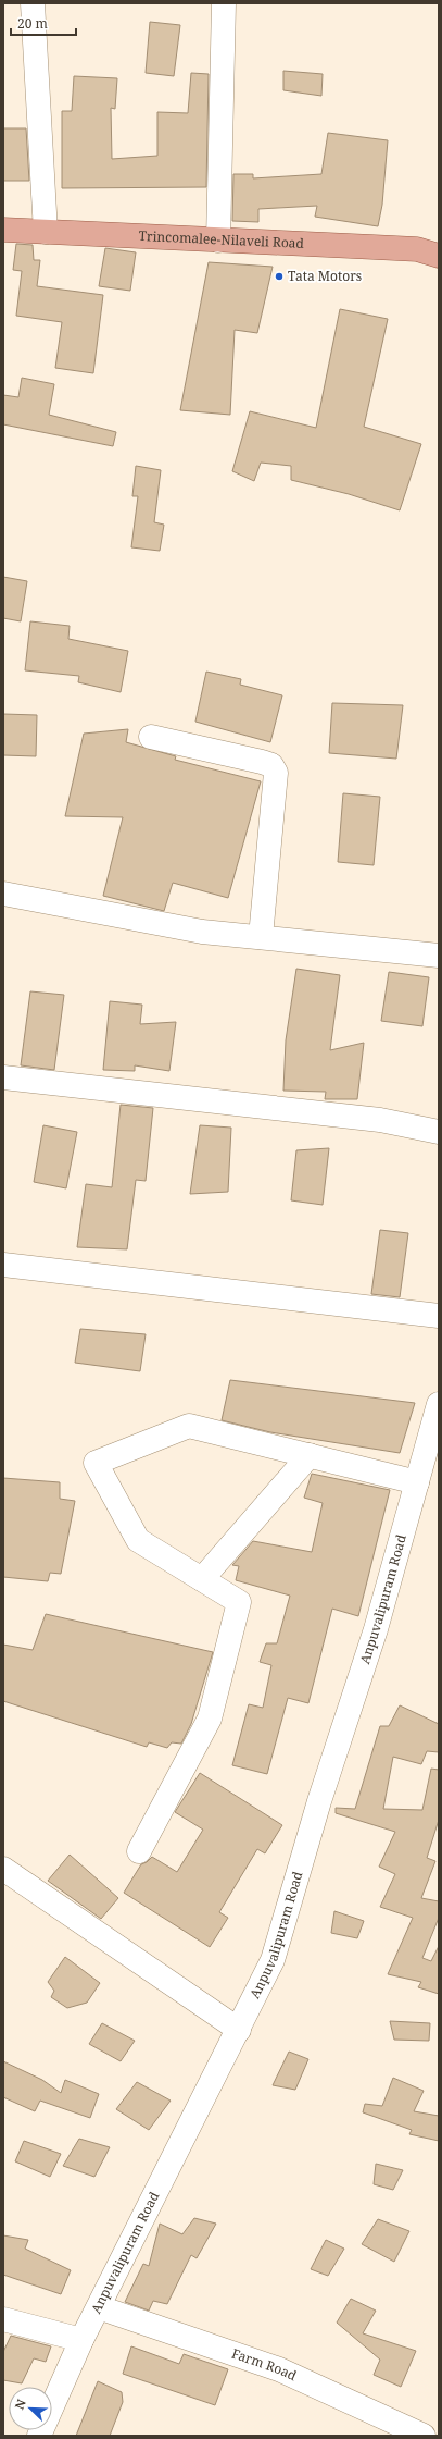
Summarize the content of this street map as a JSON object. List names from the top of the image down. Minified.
{"streets":{"main road":["Trincomalee-Nilaveli Road"],"street":["Anpuvalipuram Road","Farm Road"]},"crossings":[["Anpuvalipuram Road","Farm Road"]],"places":["Tata Motors"],"scale_bar":"20 m","north":"top left"}
